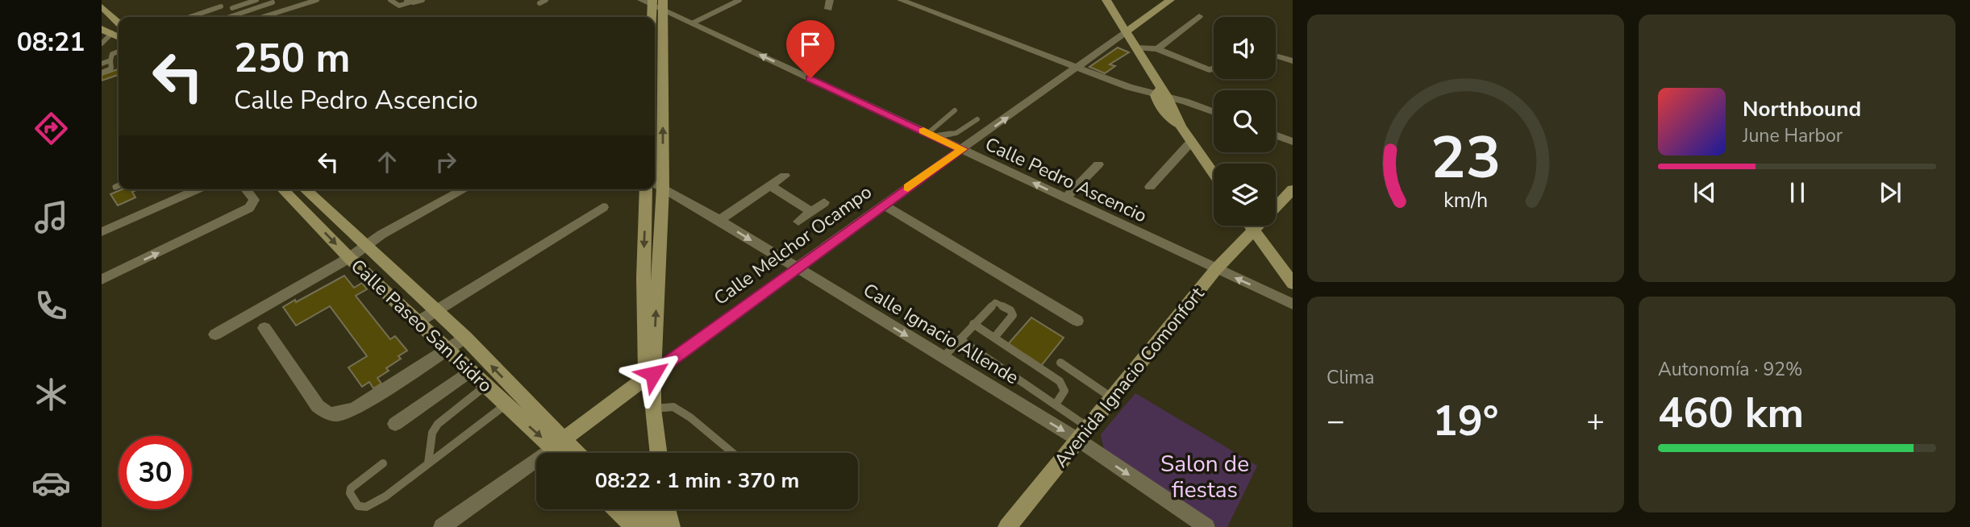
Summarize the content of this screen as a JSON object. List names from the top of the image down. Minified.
{"streets":{"main road":["Calle Melchor Ocampo","Calle Paseo San Isidro","Avenida Ignacio Comonfort"],"street":["Calle Pedro Ascencio","Calle Ignacio Allende"]},"crossings":[["Calle Pedro Ascencio","Calle Melchor Ocampo"],["Calle Pedro Ascencio","Avenida Ignacio Comonfort"],["Calle Melchor Ocampo","Calle Paseo San Isidro"],["Calle Melchor Ocampo","Calle Ignacio Allende"],["Calle Ignacio Allende","Avenida Ignacio Comonfort"]],"parks":["Salon de fiestas"],"page":{"tabs":"08:21","turn":["250 m","Calle Pedro Ascencio"],"song":["Northbound","June Harbor"],"tile":["Clima",["Autonomía · 92%","460 km"]],"heat":["−","19°","+"],"limit":"30","trip":"08:22 · 1 min · 370 m","gauge":["23","km/h"]}}
